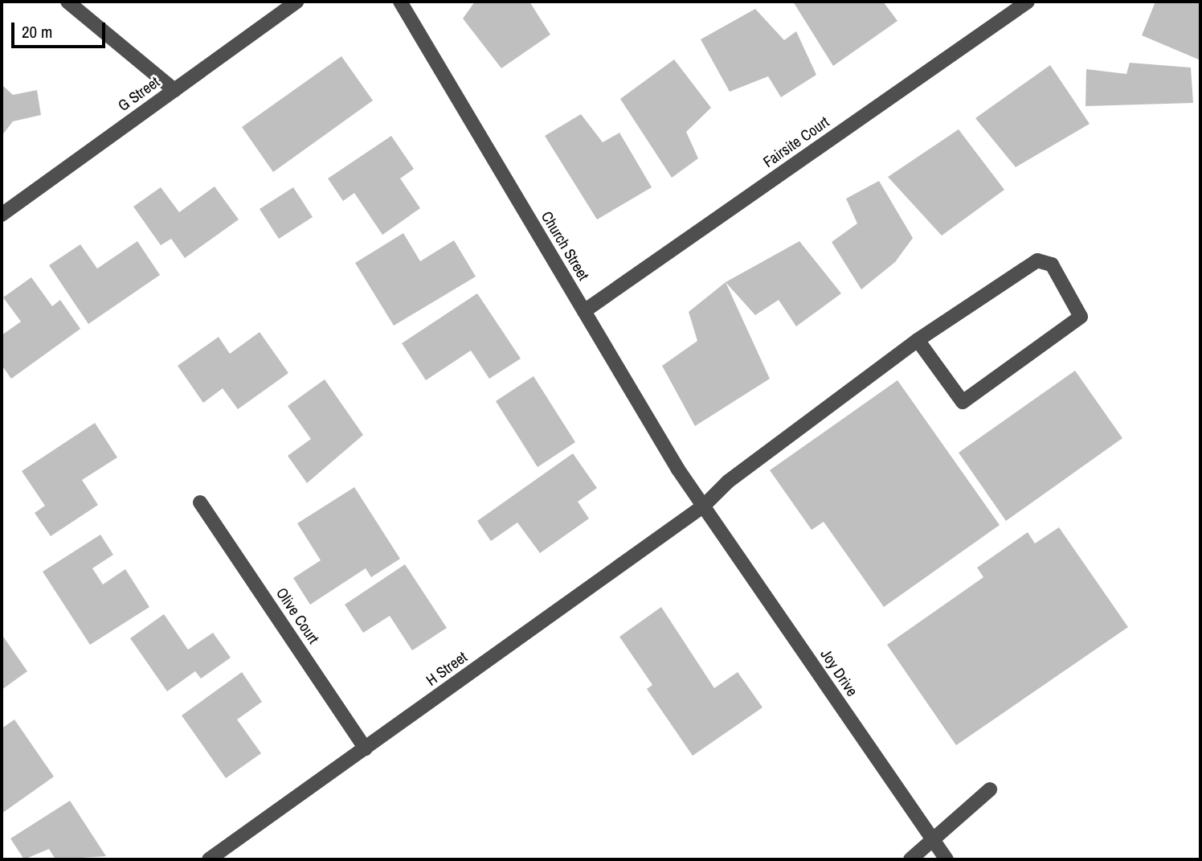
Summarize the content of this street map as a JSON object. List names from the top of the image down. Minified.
{"streets":{"street":["G Street","Fairsite Court","Church Street","Olive Court","H Street","Joy Drive"]},"crossings":[["Fairsite Court","Church Street"],["Church Street","H Street"],["Church Street","Joy Drive"],["Olive Court","H Street"],["H Street","Joy Drive"]],"scale_bar":"20 m"}
